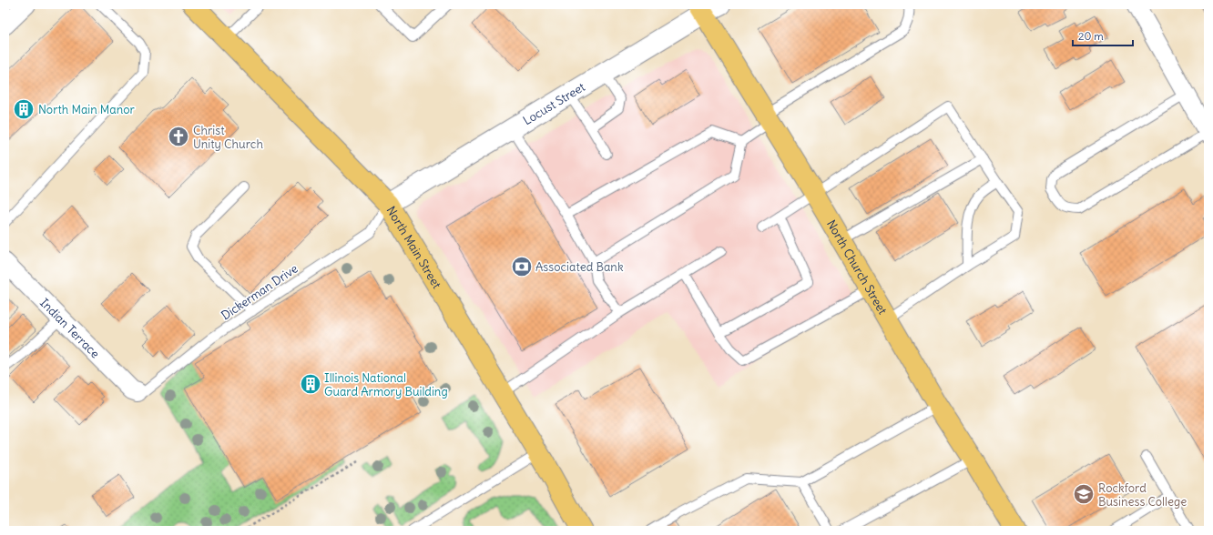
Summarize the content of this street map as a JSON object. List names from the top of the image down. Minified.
{"streets":{"main road":["North Main Street","North Church Street"],"street":["Locust Street","Indian Terrace"],"lane":["Dickerman Drive"]},"crossings":[["Locust Street","North Main Street"],["Locust Street","North Church Street"],["Locust Street","Dickerman Drive"],["North Main Street","Dickerman Drive"],["Dickerman Drive","Indian Terrace"]],"places":{"building":["North Main Manor","Illinois National Guard Armory Building"],"church":["Christ Unity Church"],"bank":["Associated Bank"],"school or university":["Rockford Business College"]},"scale_bar":"20 m"}
